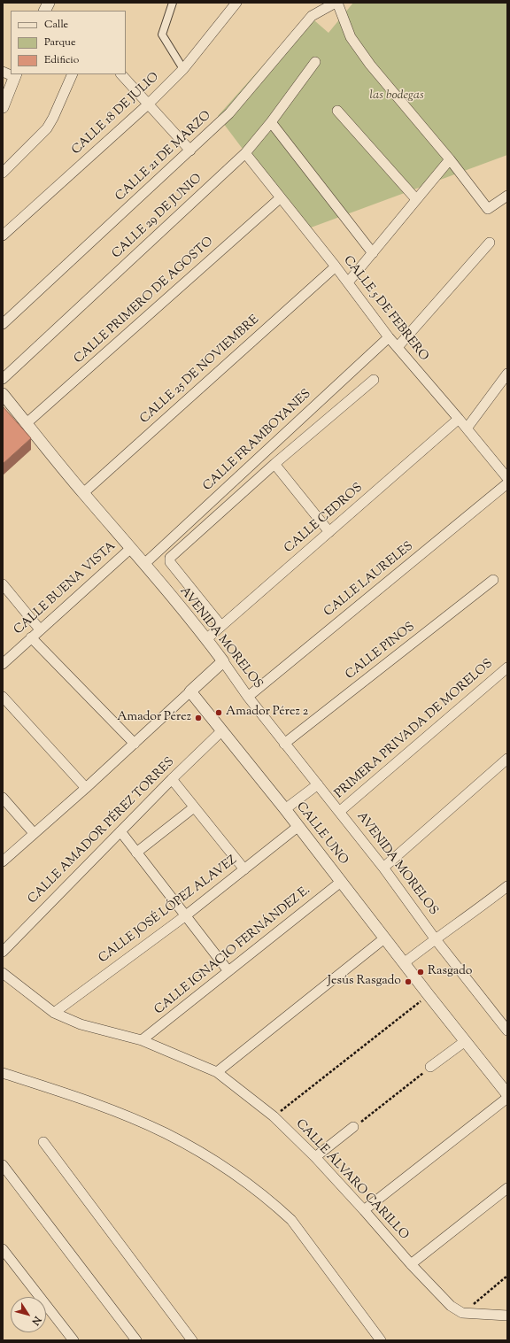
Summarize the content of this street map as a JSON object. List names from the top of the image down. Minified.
{"streets":{"street":["CALLE 18 DE JULIO","CALLE 21 DE MARZO","CALLE 29 DE JUNIO","CALLE PRIMERO DE AGOSTO","CALLE 5 DE FEBRERO","CALLE 25 DE NOVIEMBRE","CALLE FRAMBOYANES","CALLE CEDROS","CALLE LAURELES","CALLE BUENA VISTA","AVENIDA MORELOS","CALLE PINOS","PRIMERA PRIVADA DE MORELOS","CALLE AMADOR PÉREZ TORRES","CALLE UNO","CALLE JOSÉ LÓPEZ ALAVEZ","CALLE IGNACIO FERNÁNDEZ E.","CALLE ÁLVARO CARILLO"]},"crossings":[["CALLE 29 DE JUNIO","CALLE 5 DE FEBRERO"],["CALLE PRIMERO DE AGOSTO","CALLE 5 DE FEBRERO"],["CALLE PRIMERO DE AGOSTO","AVENIDA MORELOS"],["CALLE 5 DE FEBRERO","CALLE 25 DE NOVIEMBRE"],["CALLE 5 DE FEBRERO","CALLE FRAMBOYANES"],["CALLE 5 DE FEBRERO","CALLE CEDROS"],["CALLE 25 DE NOVIEMBRE","AVENIDA MORELOS"],["CALLE FRAMBOYANES","AVENIDA MORELOS"],["CALLE CEDROS","AVENIDA MORELOS"],["CALLE LAURELES","AVENIDA MORELOS"],["CALLE BUENA VISTA","AVENIDA MORELOS"],["AVENIDA MORELOS","CALLE PINOS"],["AVENIDA MORELOS","PRIMERA PRIVADA DE MORELOS"],["CALLE AMADOR PÉREZ TORRES","CALLE UNO"],["CALLE UNO","CALLE JOSÉ LÓPEZ ALAVEZ"],["CALLE UNO","CALLE IGNACIO FERNÁNDEZ E."],["CALLE JOSÉ LÓPEZ ALAVEZ","CALLE ÁLVARO CARILLO"],["CALLE IGNACIO FERNÁNDEZ E.","CALLE ÁLVARO CARILLO"]],"parks":["las bodegas"],"places":["Amador Pérez 2","Amador Pérez","Rasgado","Jesús Rasgado"],"legend":["Calle","Parque","Edificio"],"north":"bottom right"}
